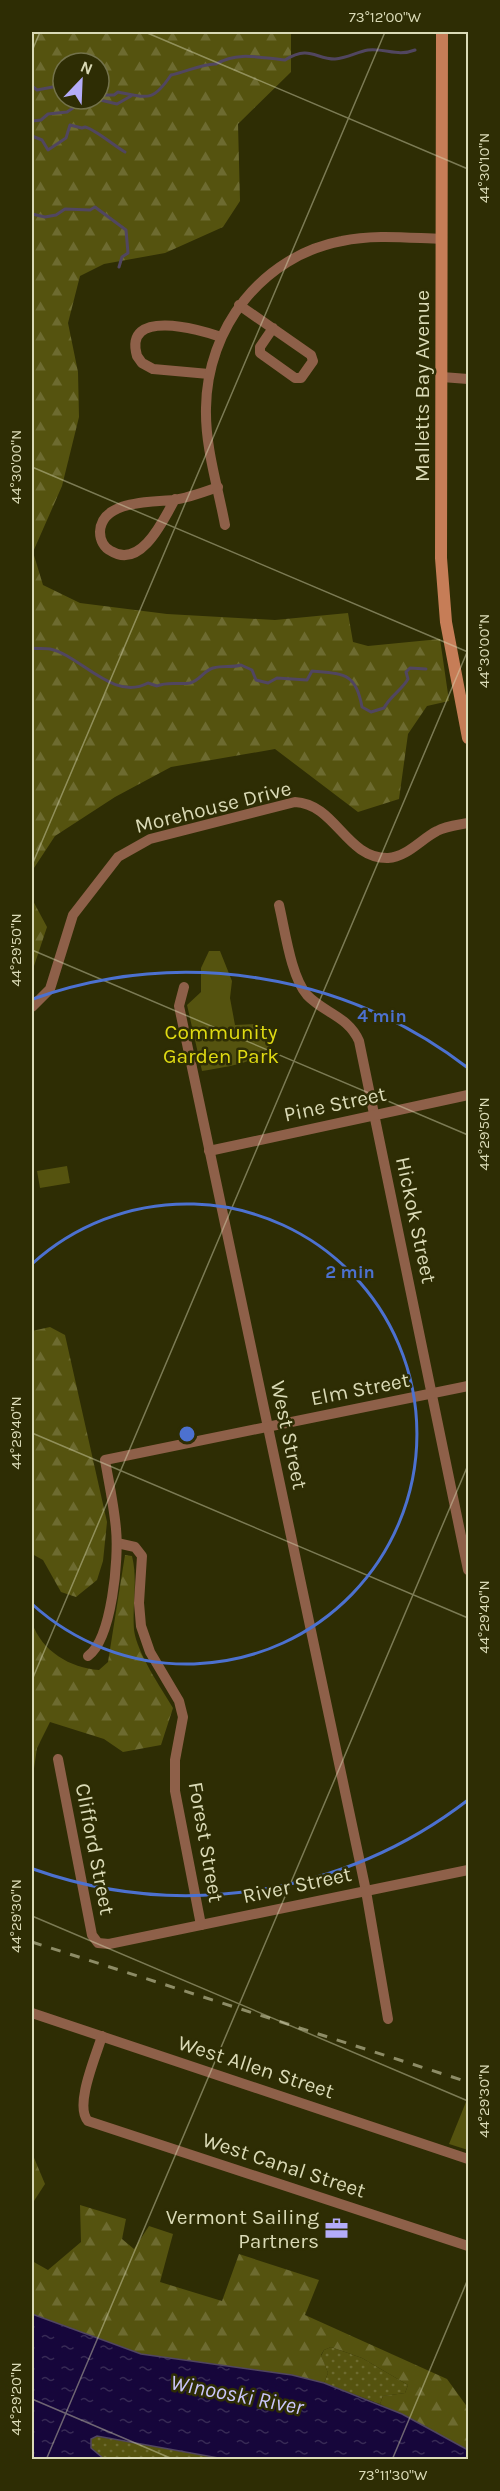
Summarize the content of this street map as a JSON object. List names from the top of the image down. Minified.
{"streets":{"street":["Malletts Bay Avenue","Morehouse Drive","Pine Street","Hickok Street","Elm Street","West Street","Forest Street","Clifford Street","River Street","West Allen Street","West Canal Street"]},"crossings":[["Pine Street","Hickok Street"],["Pine Street","West Street"],["Hickok Street","Elm Street"],["Elm Street","West Street"],["Elm Street","Forest Street"],["West Street","River Street"],["Forest Street","River Street"],["Clifford Street","River Street"],["West Allen Street","West Canal Street"]],"water":["Winooski River"],"parks":["Community Garden Park"],"places":{"office":["Vermont Sailing Partners"]},"north":"top right","coordinates":["73°12'00\"W","44°30'10\"N","44°30'00\"N","44°29'50\"N","44°29'40\"N","44°29'30\"N","44°29'20\"N","73°11'30\"W"],"rings":["4 min","2 min"]}
